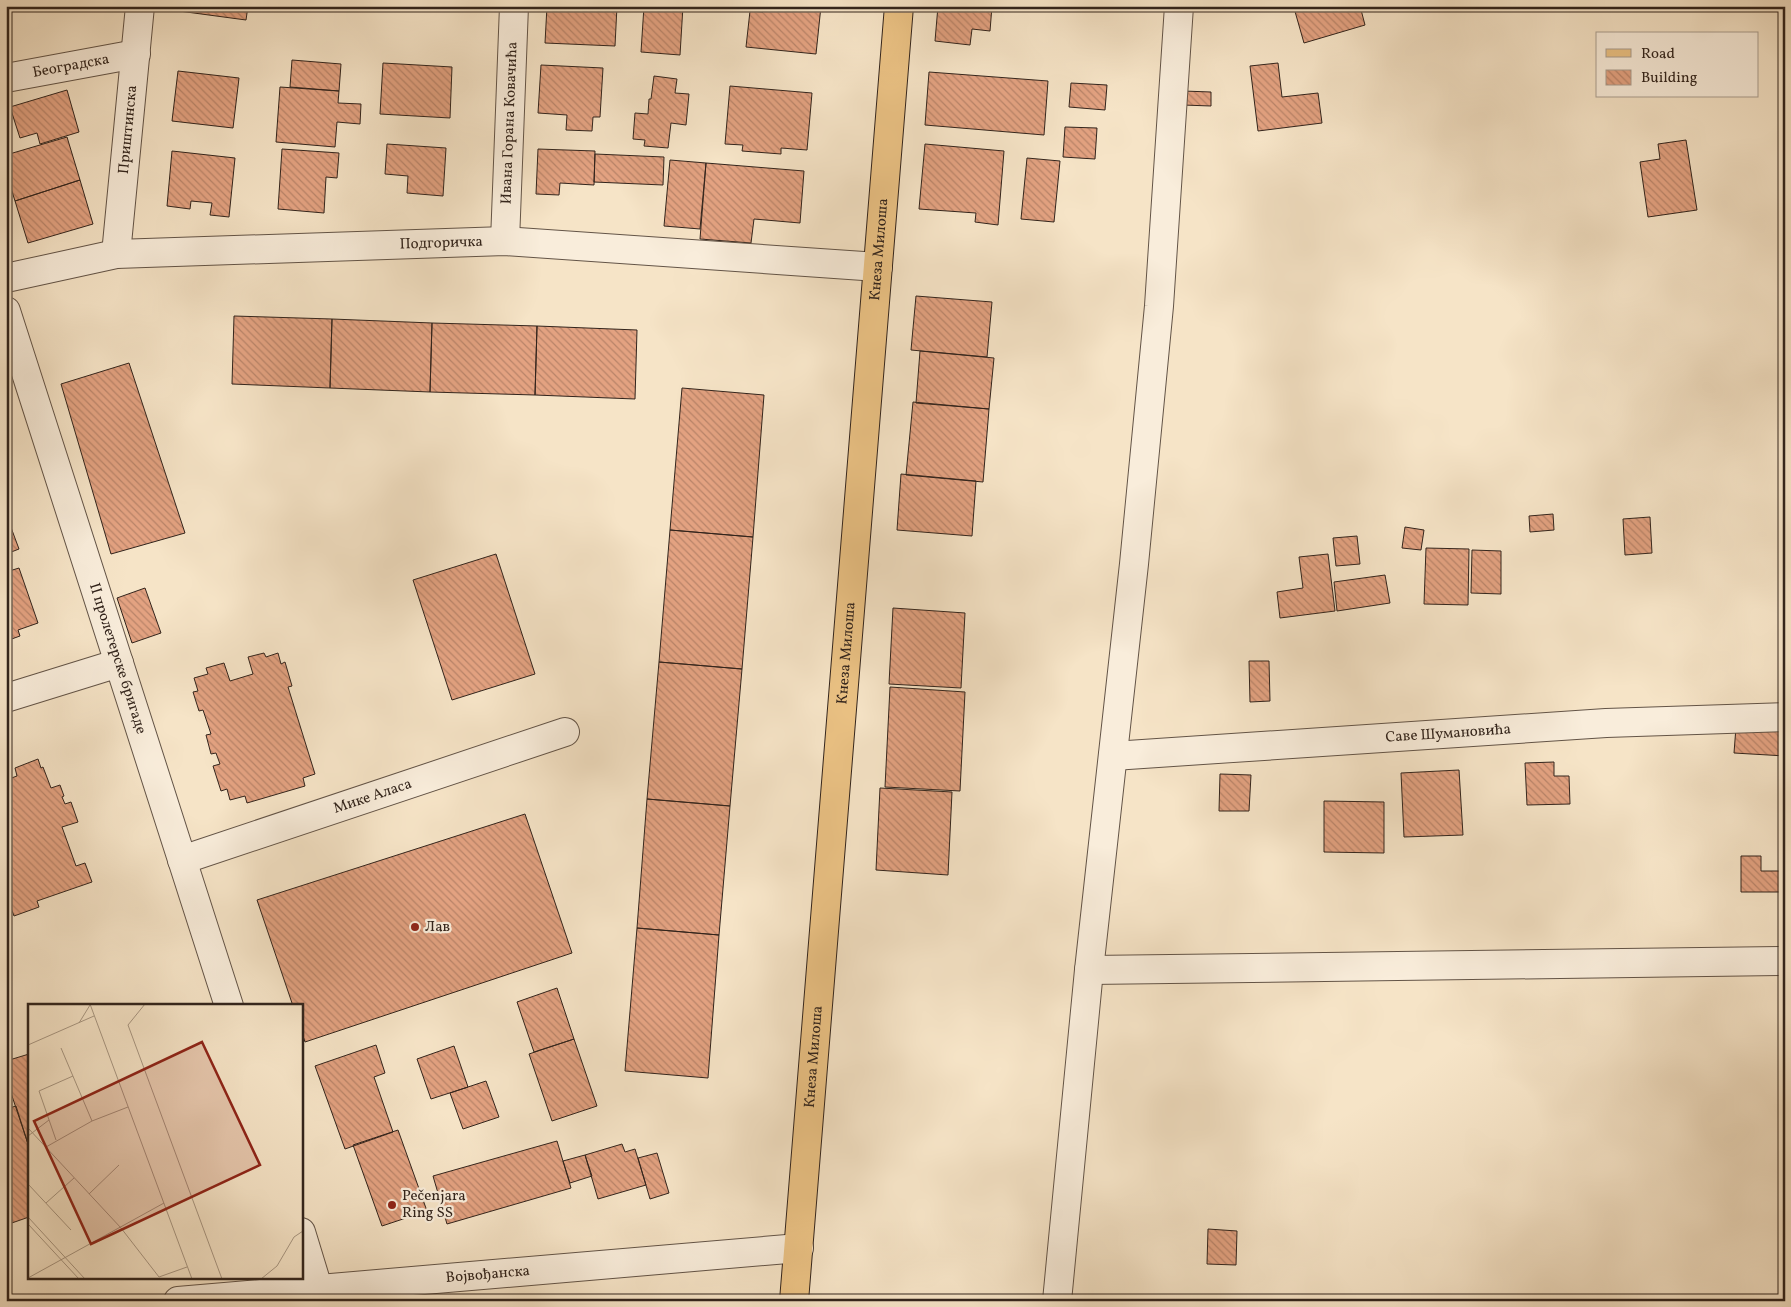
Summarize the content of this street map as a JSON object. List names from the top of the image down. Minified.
{"streets":{"main road":["Кнеза Милоша"],"street":["Београдска","Ивана Горана Ковачића","Приштинска","Подгоричка","II пролетерске бригаде","Саве Шумановића","Мике Аласа","Војвођанска"]},"crossings":[["Београдска","Приштинска"],["Ивана Горана Ковачића","Подгоричка"],["Приштинска","Подгоричка"],["Подгоричка","Кнеза Милоша"],["Кнеза Милоша","Војвођанска"],["II пролетерске бригаде","Мике Аласа"]],"places":["Лав","Pečenjara Ring SS"],"legend":["Road","Building"]}
